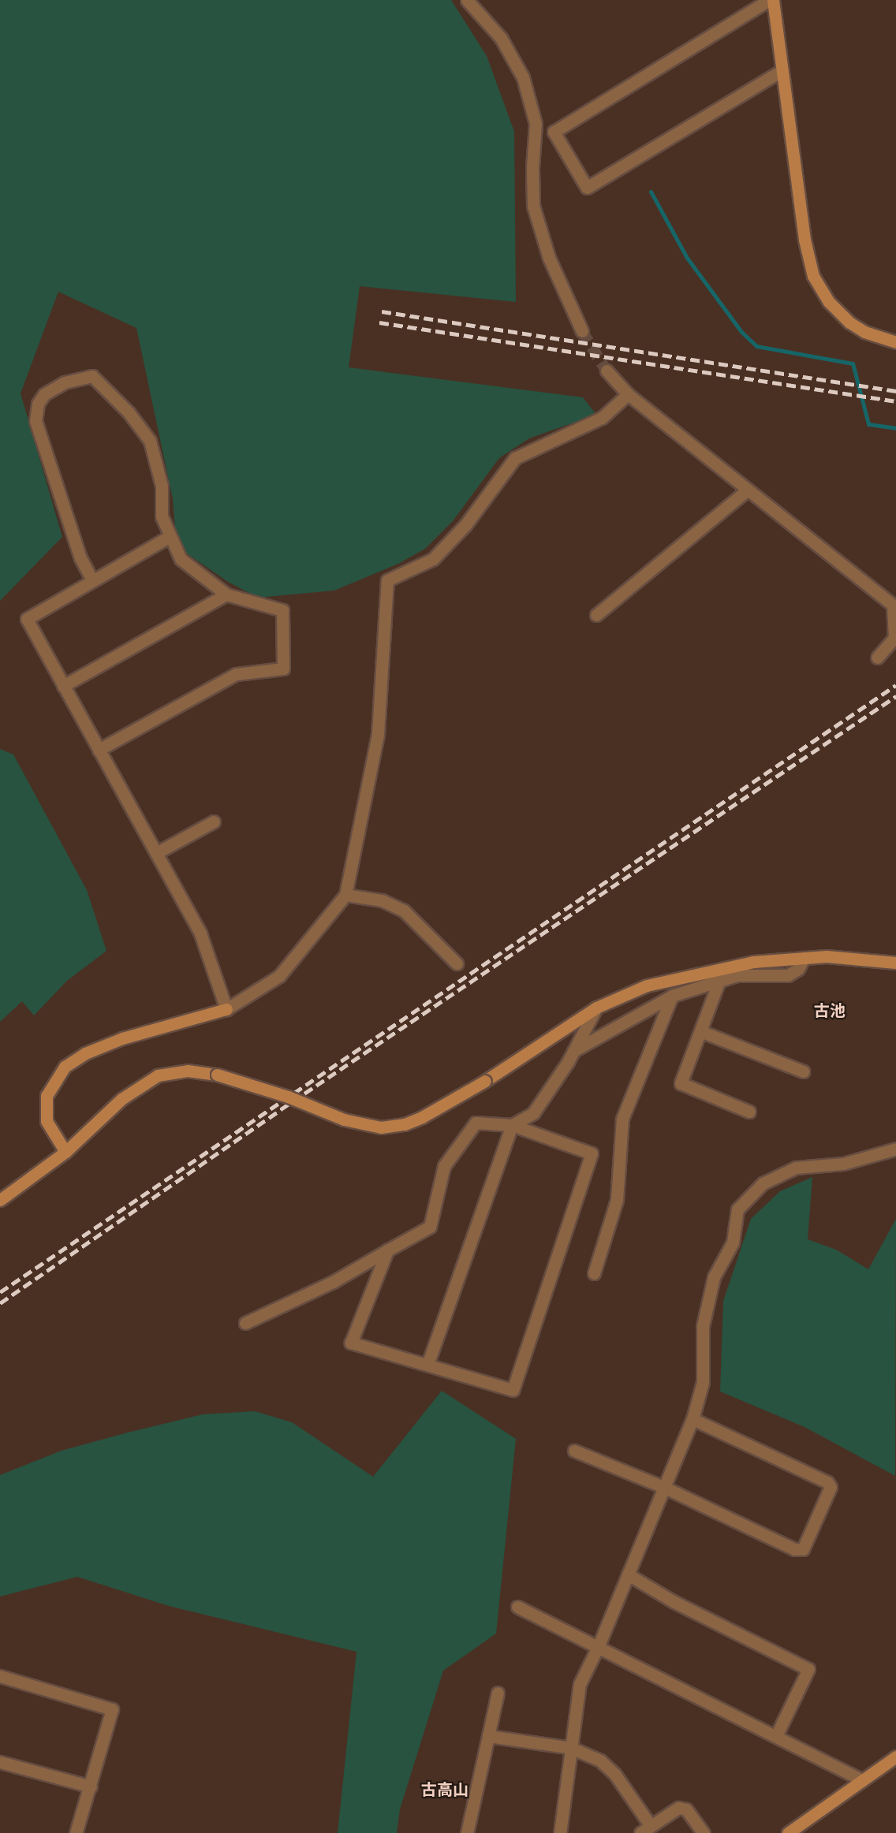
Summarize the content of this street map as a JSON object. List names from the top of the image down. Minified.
{"districts":["古池","古高山"]}
